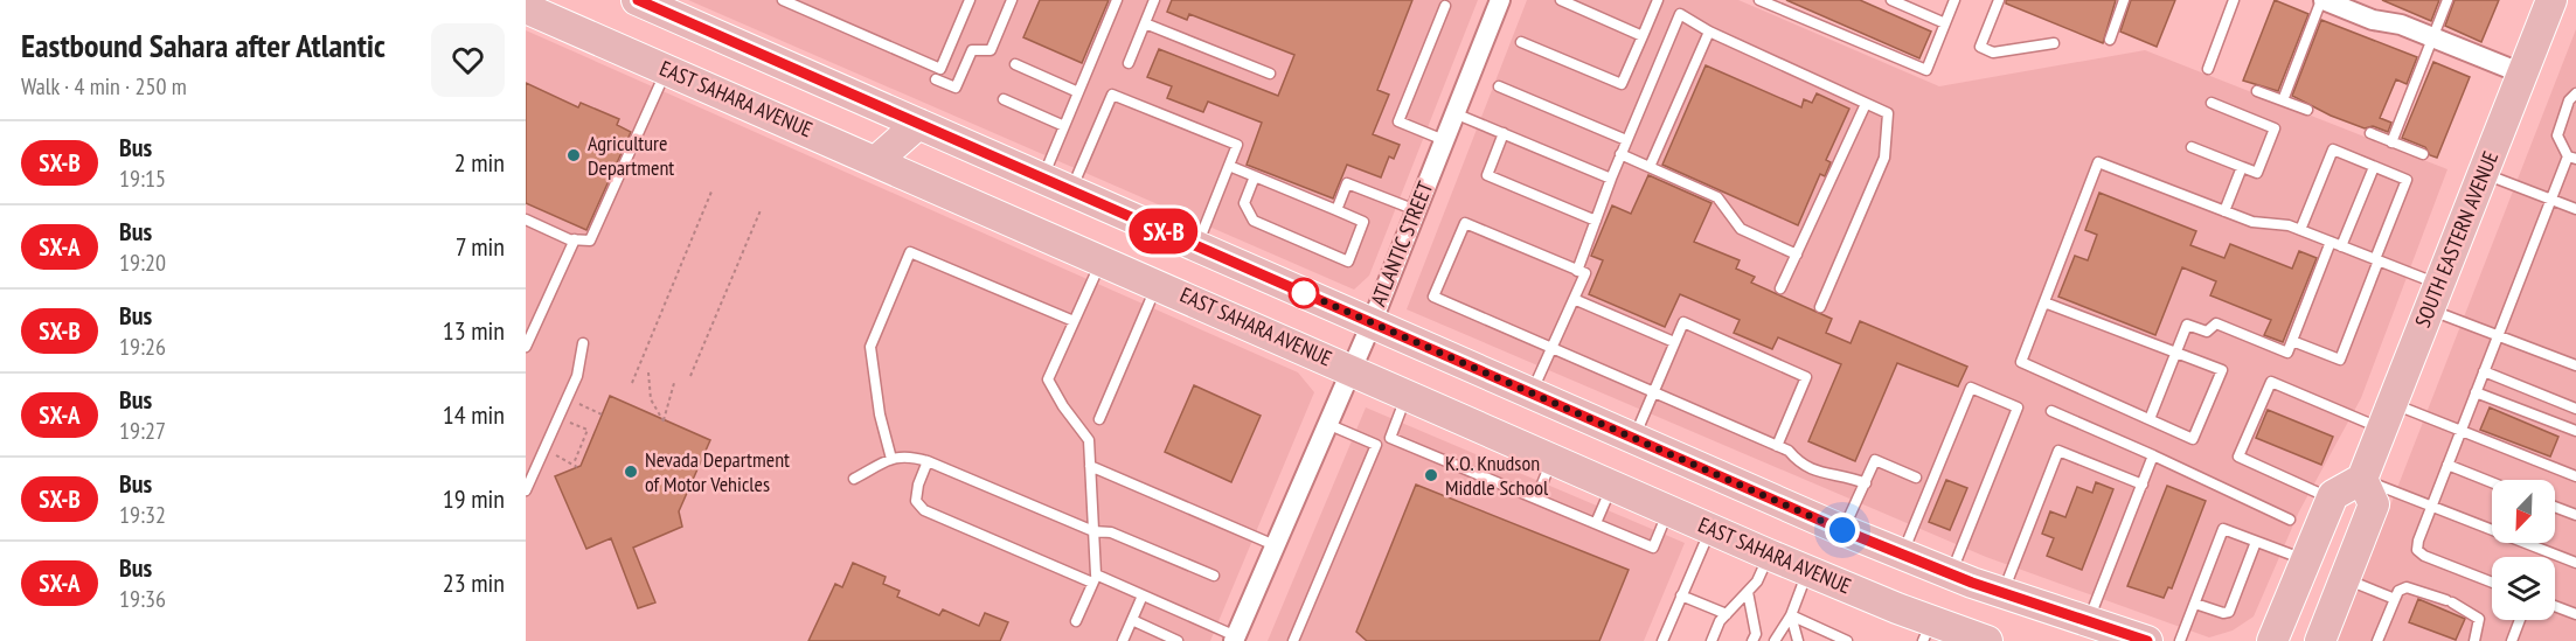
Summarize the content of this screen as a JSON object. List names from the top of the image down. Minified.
{"streets":{"main road":["EAST SAHARA AVENUE","SOUTH EASTERN AVENUE"],"street":["ATLANTIC STREET"]},"crossings":[["EAST SAHARA AVENUE","ATLANTIC STREET"]],"places":["Agriculture Department","Nevada Department of Motor Vehicles","K.O. Knudson Middle School"],"lines":["bus line SX-B"],"north":"bottom left","page":{"heading":["Eastbound Sahara after Atlantic","Walk · 4 min · 250 m"],"on_map":"SX-B","list":[{"mark":"SX-B","name":"Bus","note":"19:15","value":"2 min"},{"mark":"SX-A","name":"Bus","note":"19:20","value":"7 min"},{"mark":"SX-B","name":"Bus","note":"19:26","value":"13 min"},{"mark":"SX-A","name":"Bus","note":"19:27","value":"14 min"},{"mark":"SX-B","name":"Bus","note":"19:32","value":"19 min"},{"mark":"SX-A","name":"Bus","note":"19:36","value":"23 min"}]}}
